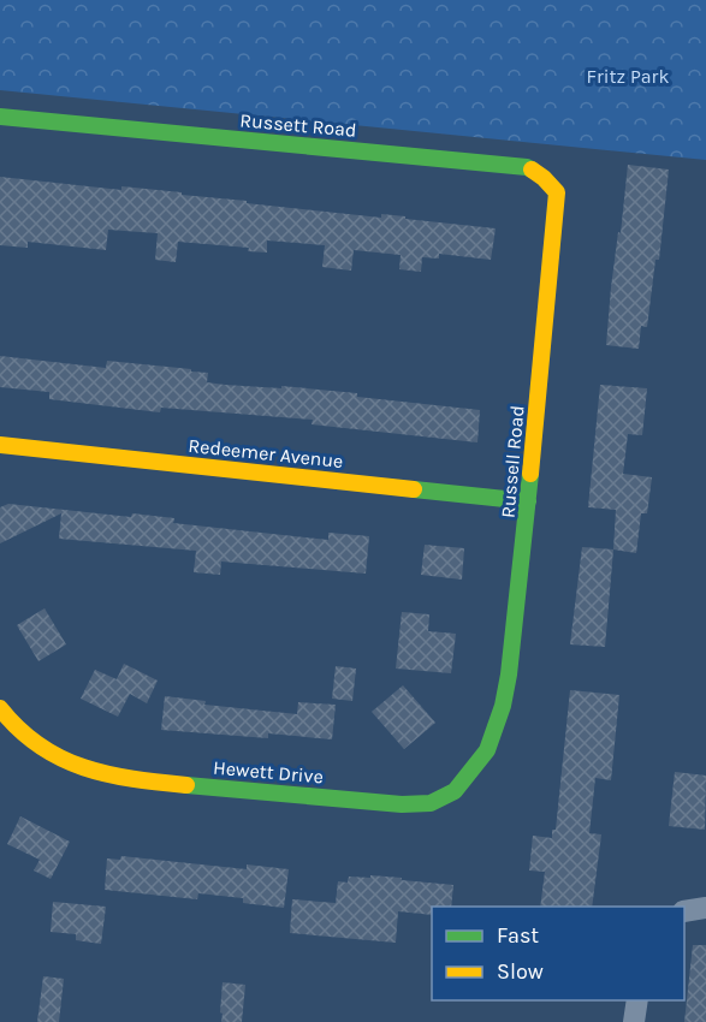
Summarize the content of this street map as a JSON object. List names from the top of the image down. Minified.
{"streets":{"street":["Russett Road","Redeemer Avenue","Russell Road","Hewett Drive"]},"crossings":[["Russett Road","Russell Road"],["Redeemer Avenue","Russell Road"],["Russell Road","Hewett Drive"]],"parks":["Fritz Park"],"legend":["Fast","Slow"]}
